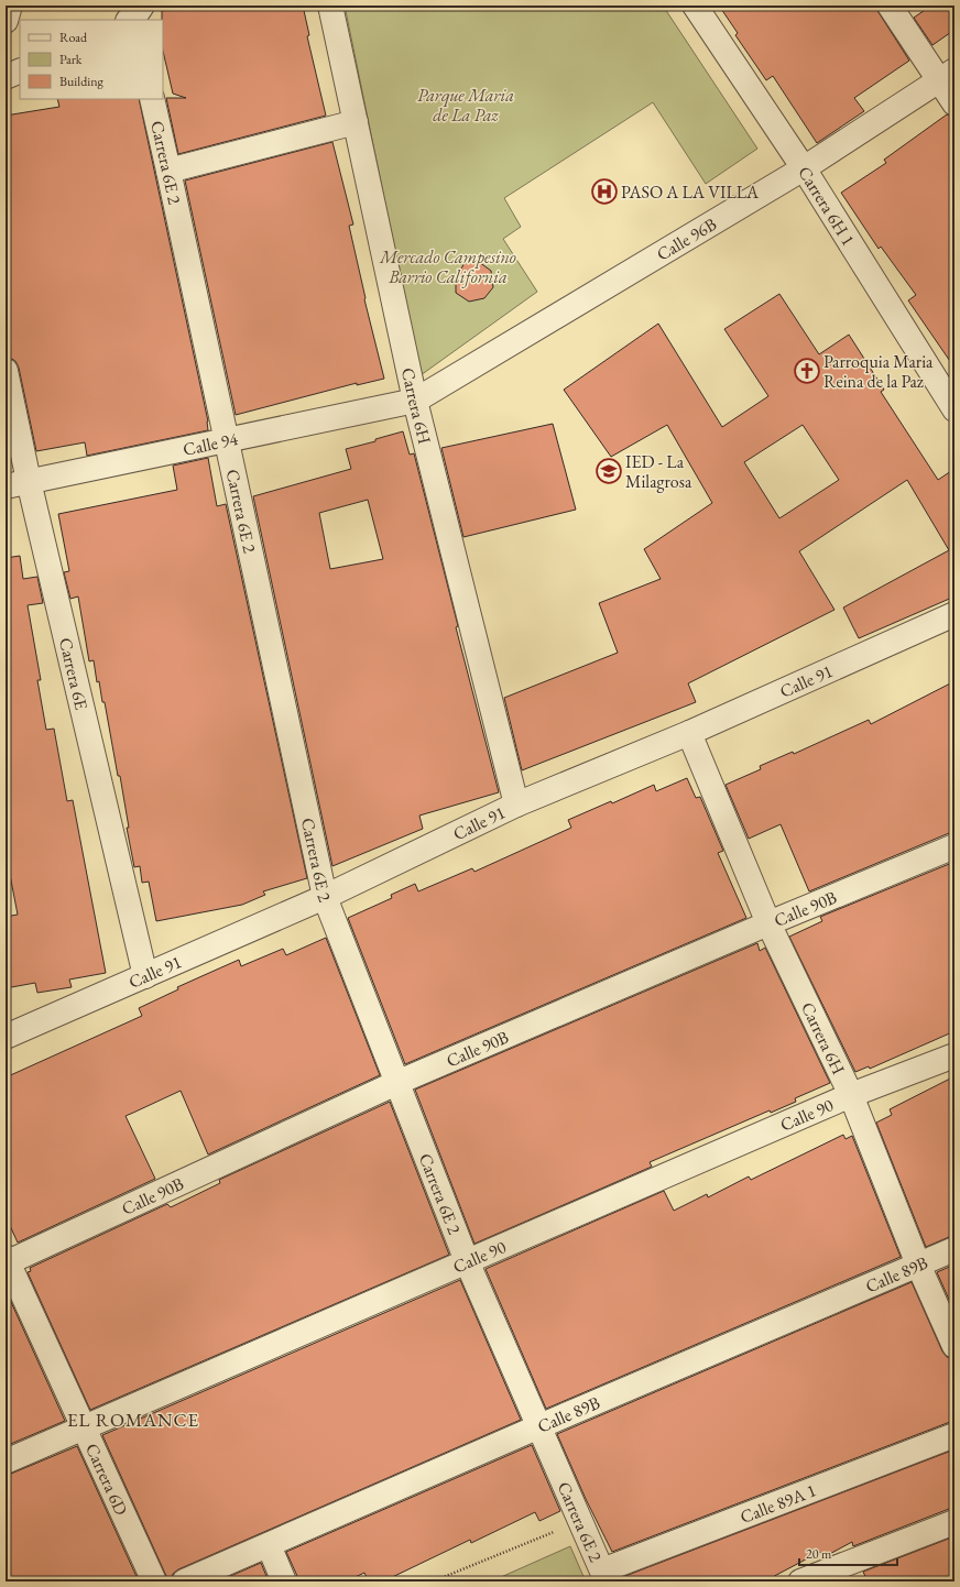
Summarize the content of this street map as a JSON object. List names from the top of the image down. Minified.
{"streets":{"street":["Carrera 6E 2","Carrera 6H 1","Calle 96B","Carrera 6H","Calle 94","Carrera 6E","Calle 91","Calle 90B","Calle 90","Calle 89B","Carrera 6D","Calle 89A 1"]},"crossings":[["Carrera 6E 2","Calle 94"],["Carrera 6E 2","Calle 91"],["Carrera 6E 2","Calle 90B"],["Carrera 6E 2","Calle 90"],["Carrera 6E 2","Calle 89B"],["Carrera 6E 2","Calle 89A 1"],["Carrera 6H 1","Calle 96B"],["Calle 96B","Carrera 6H"],["Calle 96B","Calle 94"],["Carrera 6H","Calle 94"],["Carrera 6H","Calle 91"],["Carrera 6H","Calle 90B"],["Carrera 6H","Calle 90"],["Carrera 6H","Calle 89B"],["Calle 94","Carrera 6E"],["Carrera 6E","Calle 91"],["Calle 90B","Carrera 6D"],["Calle 90","Carrera 6D"]],"districts":["EL ROMANCE"],"parks":["Parque Maria de La Paz","Mercado Campesino Barrio California"],"places":{"hospital":["PASO A LA VILLA"],"church":["Parroquia Maria Reina de la Paz"],"school or university":["IED - La Milagrosa"]},"legend":["Road","Park","Building"],"scale_bar":"20 m"}
